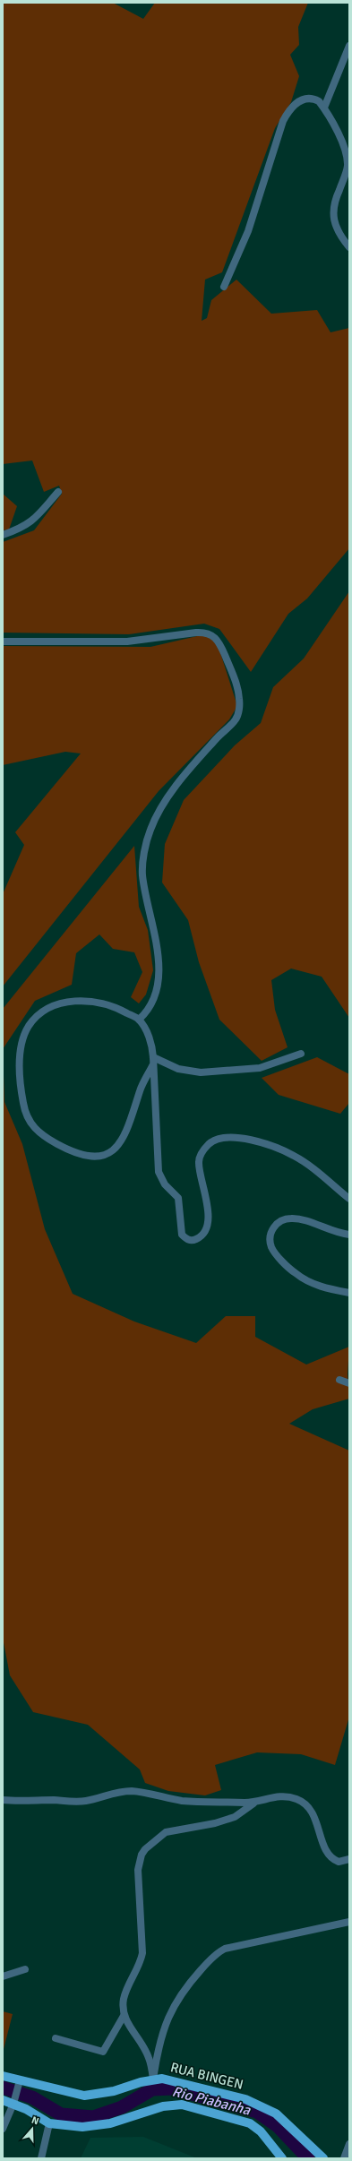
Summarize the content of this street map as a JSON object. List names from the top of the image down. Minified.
{"streets":{"main road":["RUA BINGEN"]},"water":["Rio Piabanha"],"north":"top"}
